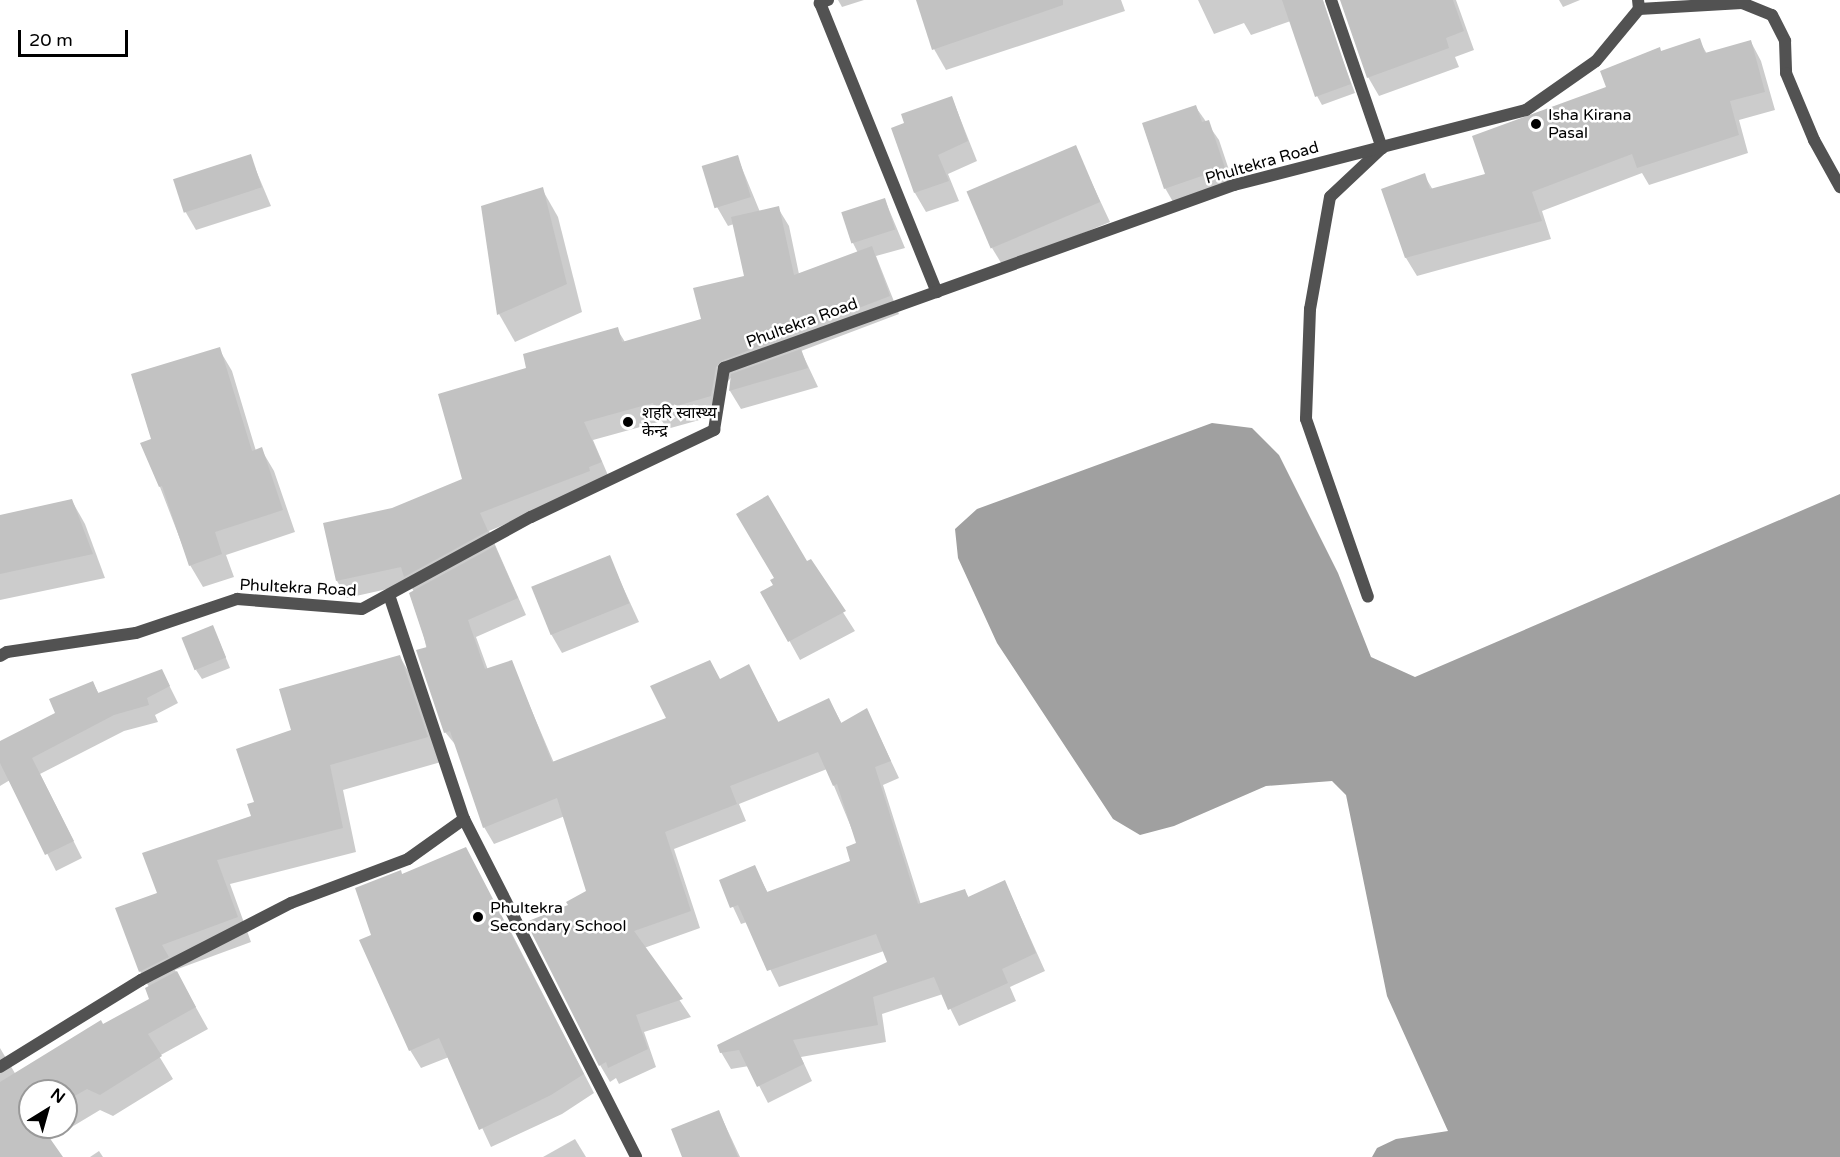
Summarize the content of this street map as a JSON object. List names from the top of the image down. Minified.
{"streets":{"street":["Phultekra Road"]},"places":["Isha Kirana Pasal","शहरि स्वास्थ्य केन्द्र","Phultekra Secondary School"],"scale_bar":"20 m","north":"top right"}
